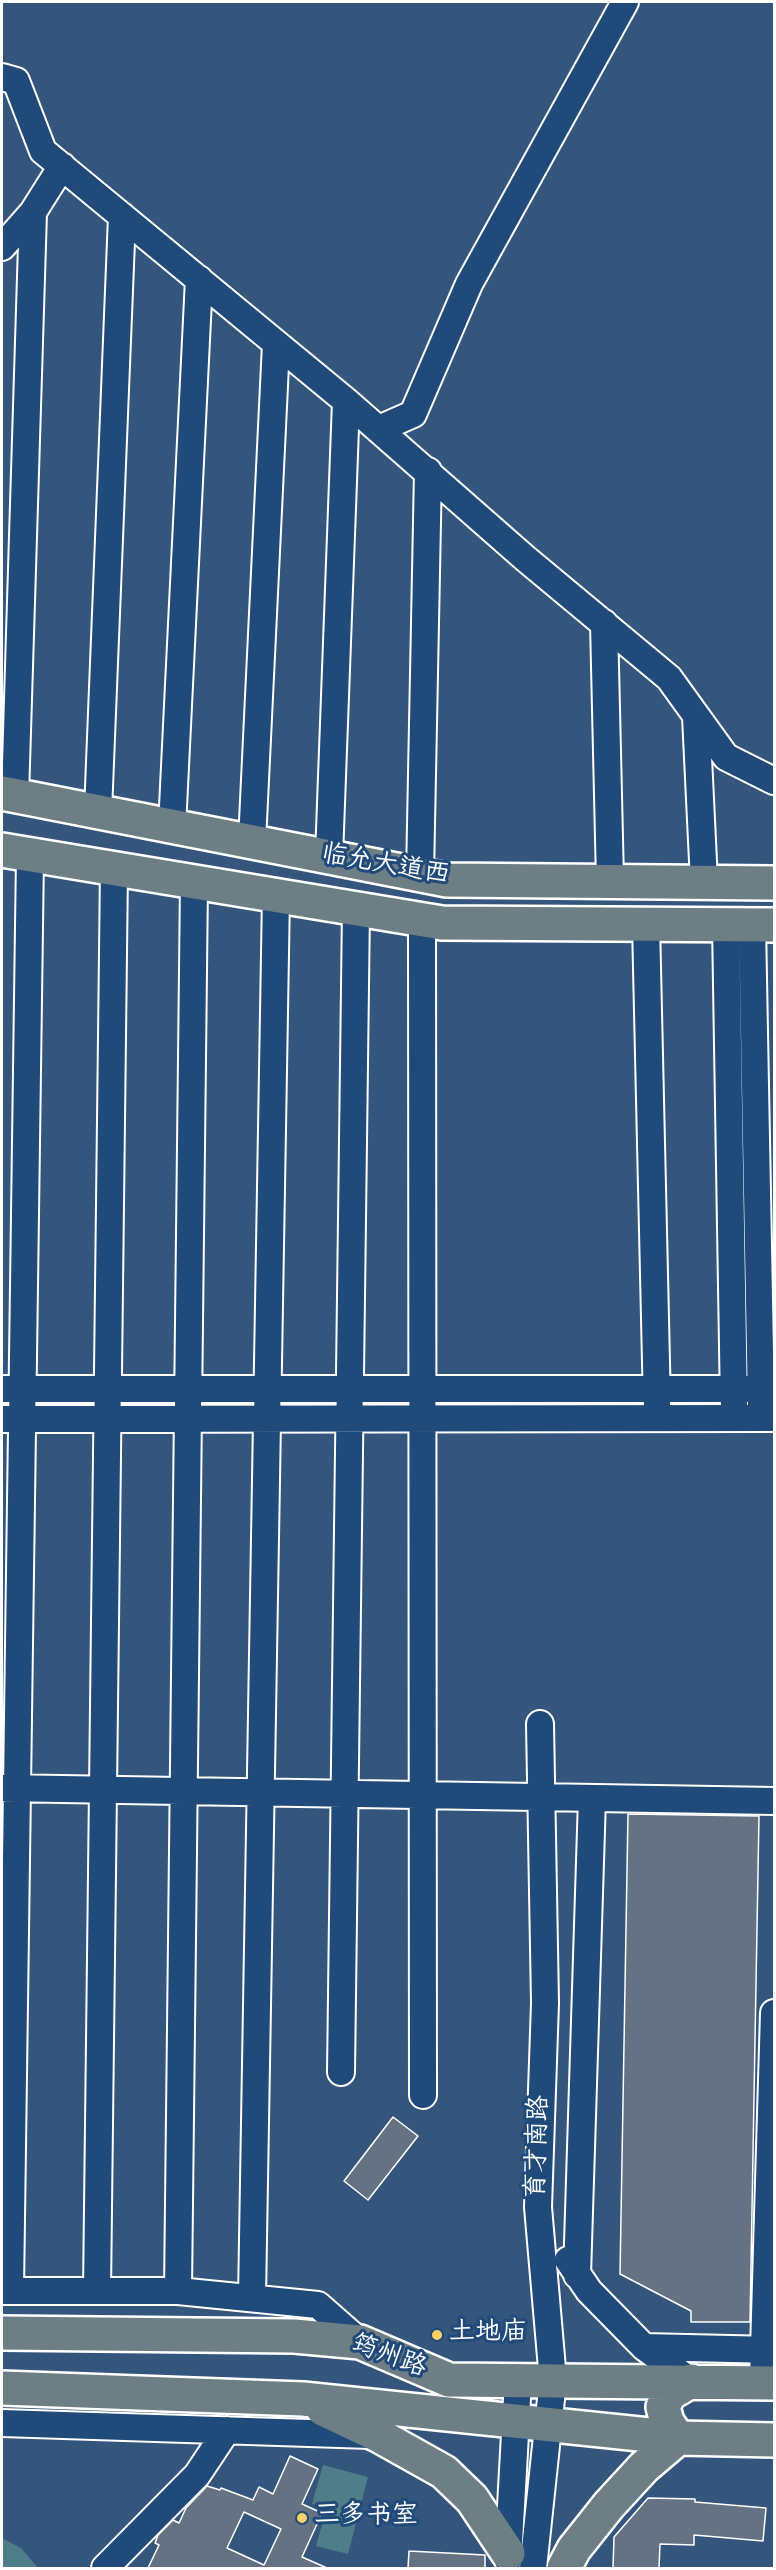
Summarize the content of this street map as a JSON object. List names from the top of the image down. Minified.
{"streets":{"main road":["临允大道西","筠州路"],"street":["育才南路"]},"crossings":[["育才南路","筠州路"]],"places":["土地庙","三多书室"]}
